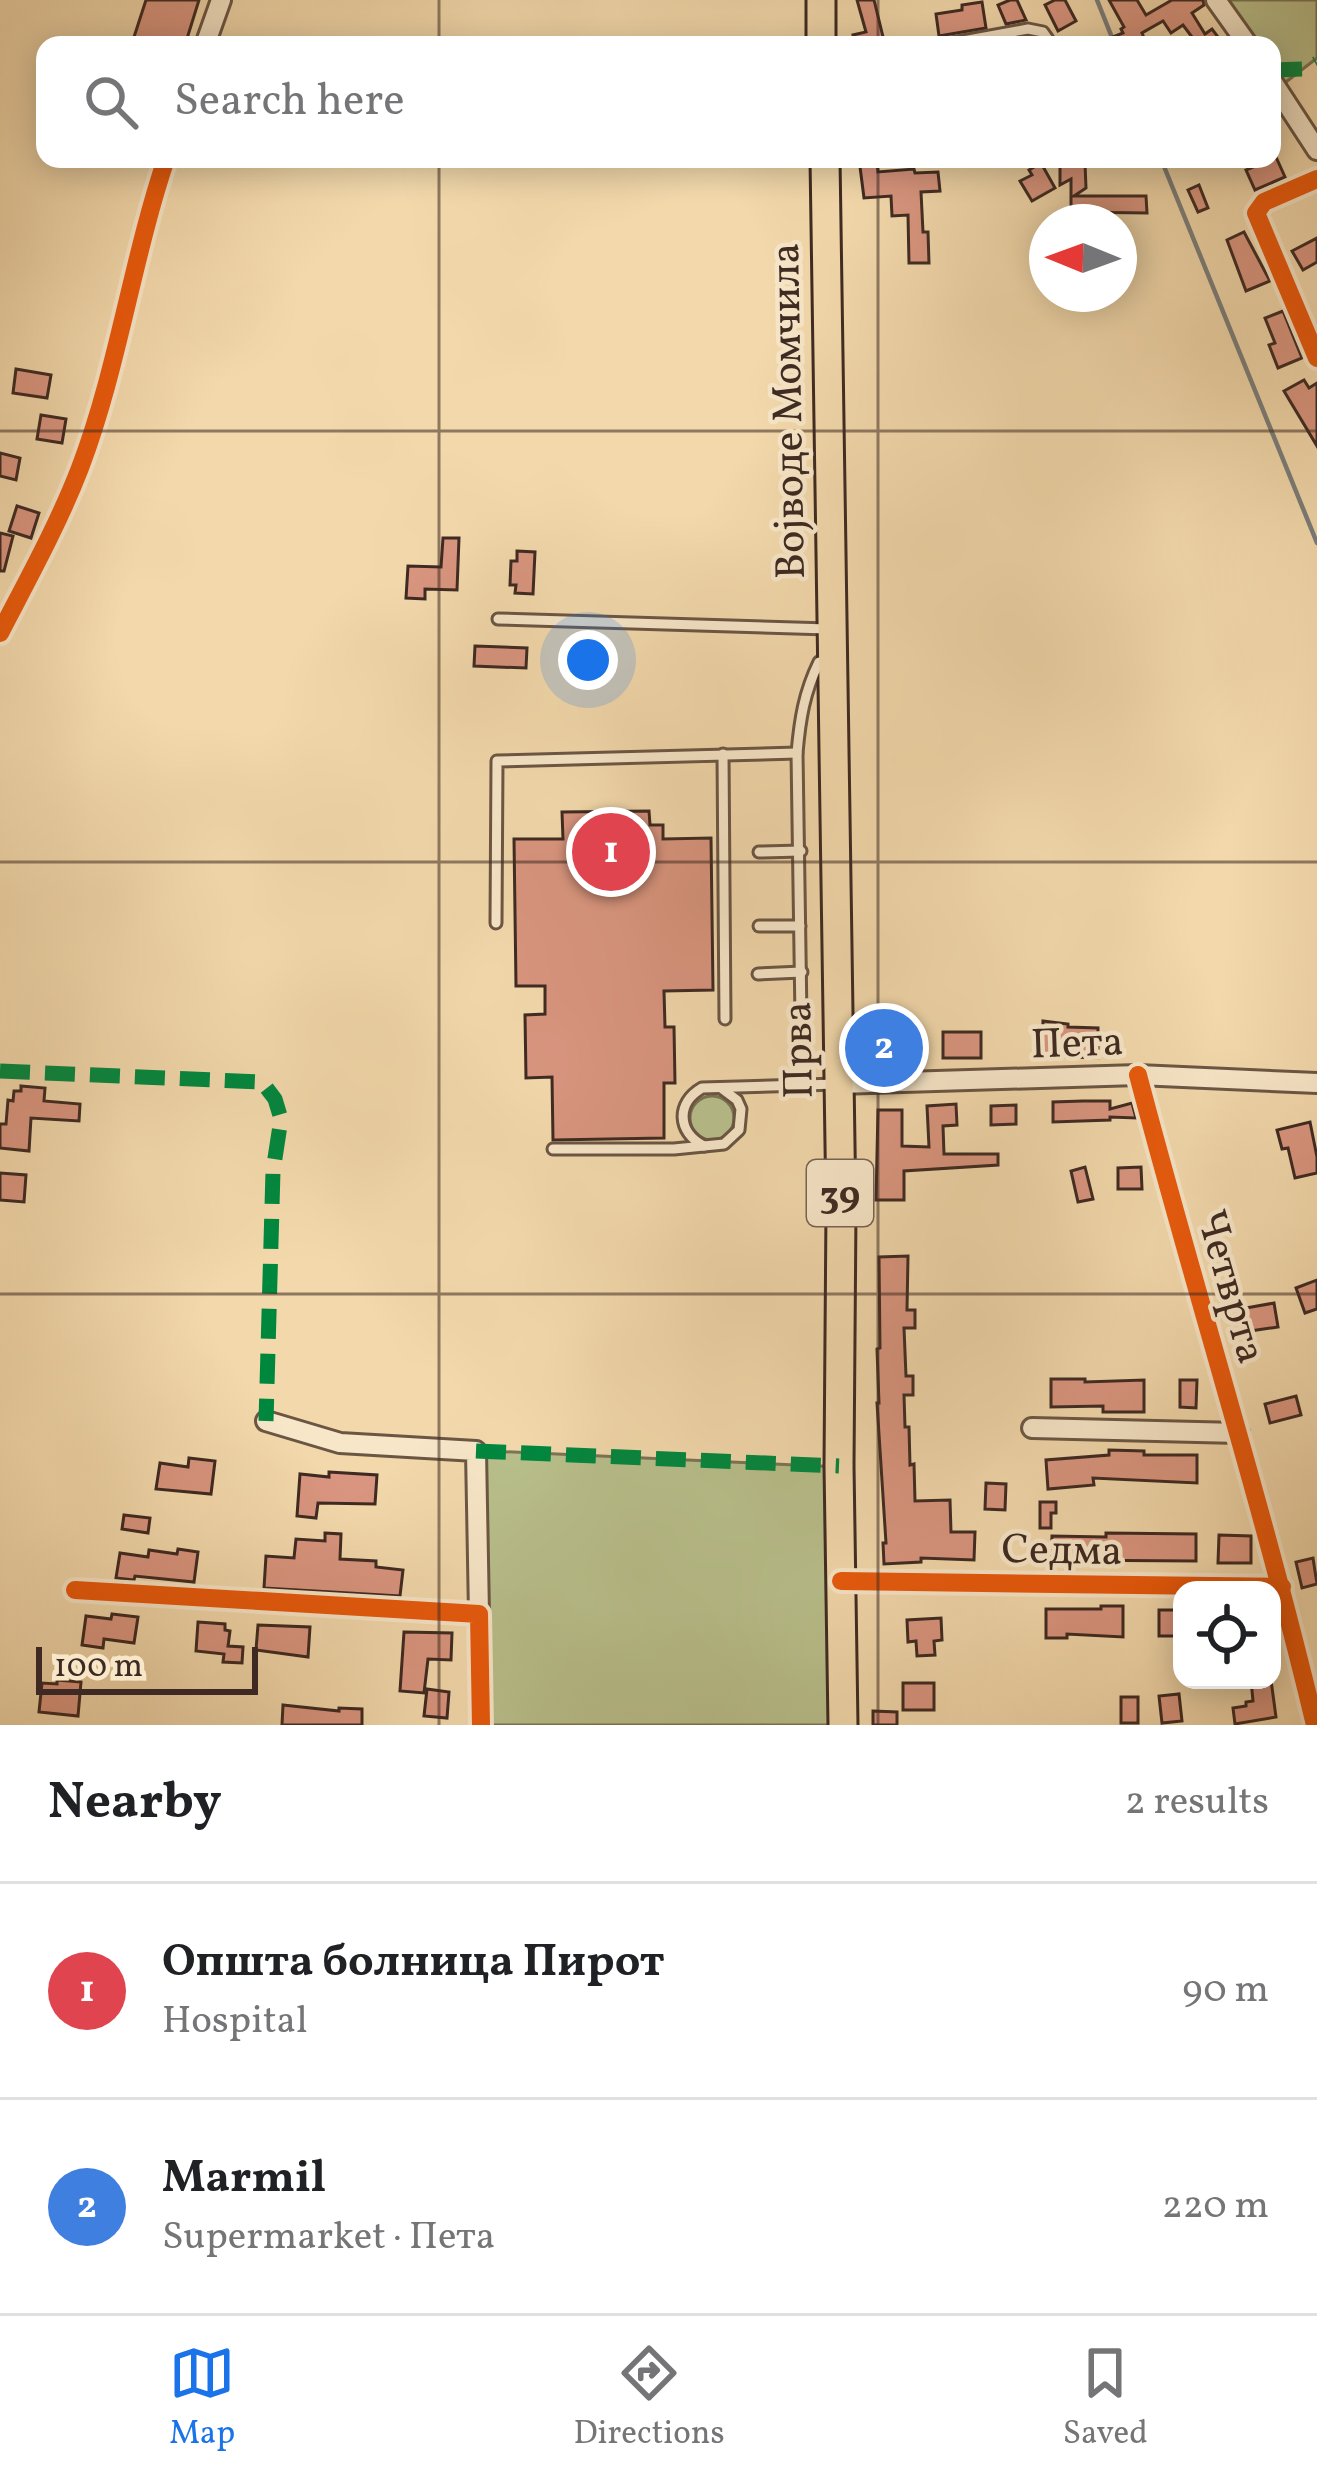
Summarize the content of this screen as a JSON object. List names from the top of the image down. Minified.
{"streets":{"main road":["Војводе Момчила","Прва","39"],"street":["Пета","Четврта","Седма"]},"crossings":[["Војводе Момчила","Прва"],["Пета","Прва"],["Пета","Четврта"],["Прва","Седма"],["Четврта","Седма"]],"scale_bar":"100 m","north":"left","page":{"search":"Search here","pins":["1","2"],"scale":"100 m","heading":["Nearby","2 results"],"list":[{"mark":"1","name":"Општа болница Пирот","note":"Hospital","value":"90 m"},{"mark":"2","name":"Marmil","note":"Supermarket · Пета","value":"220 m"}],"nav":["Map","Directions","Saved"]}}
